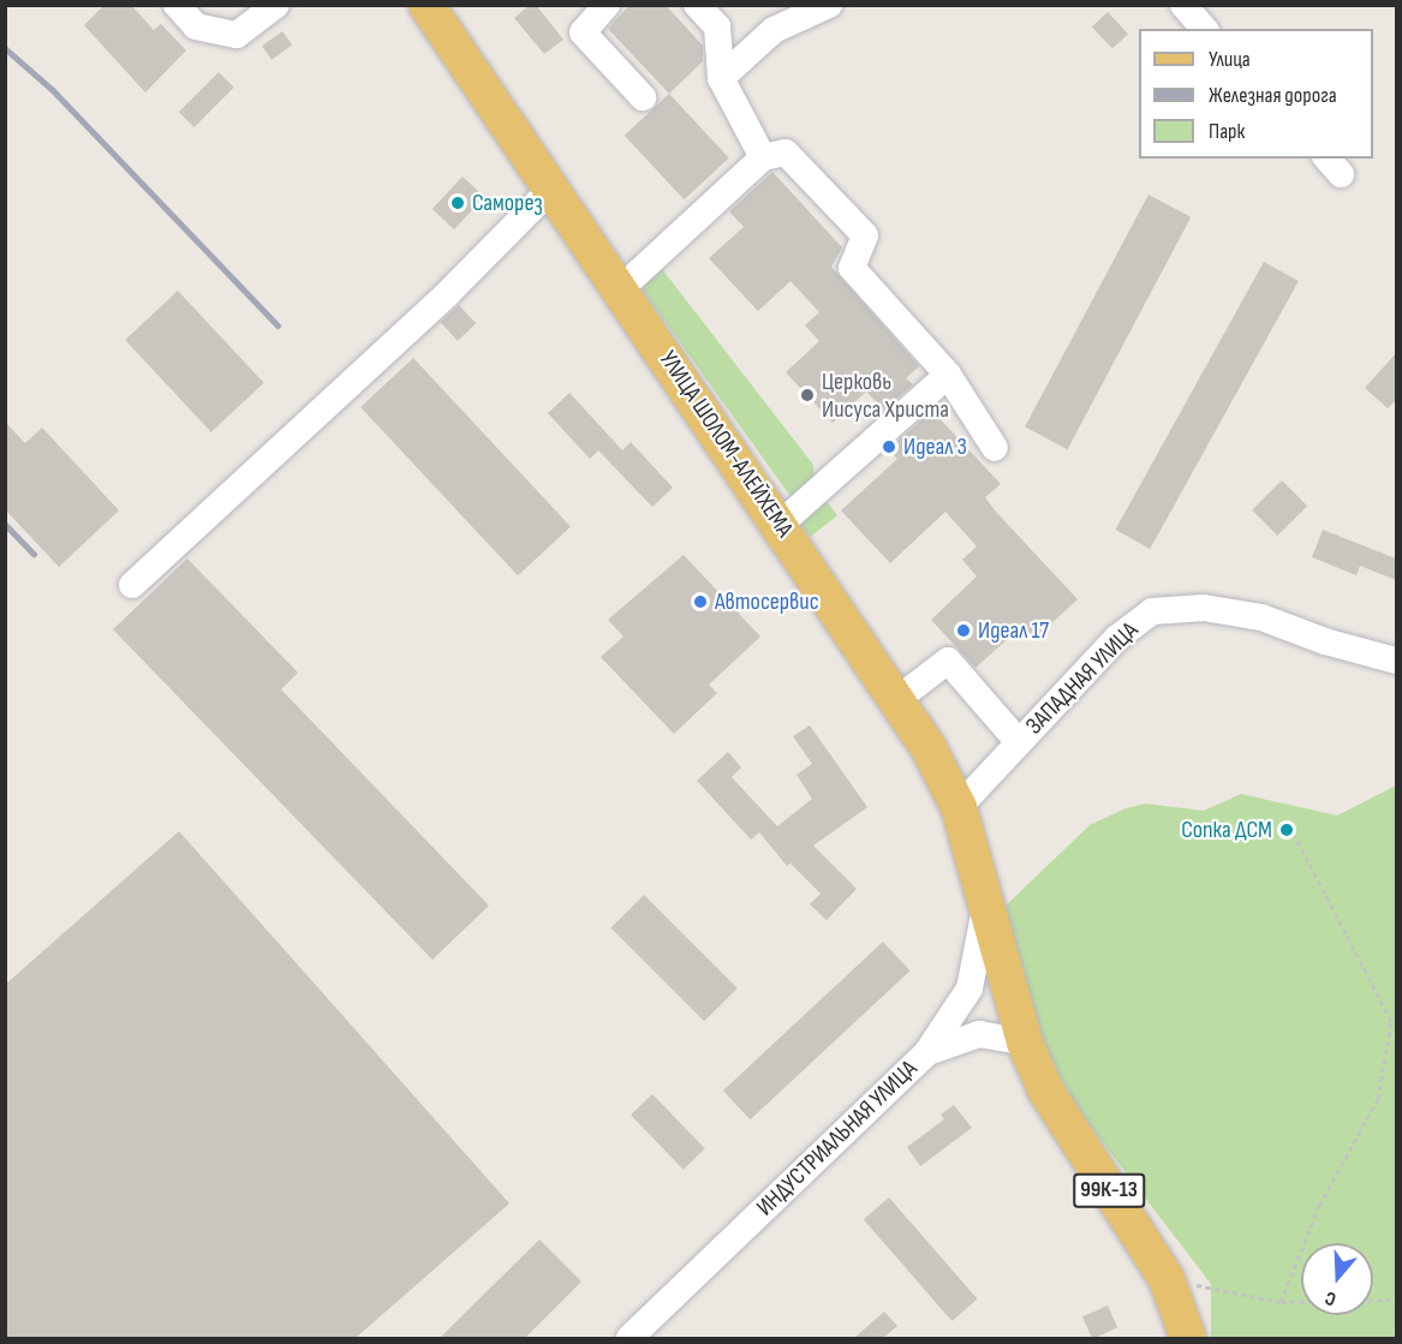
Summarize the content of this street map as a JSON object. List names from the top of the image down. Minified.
{"streets":{"main road":["УЛИЦА ШОЛОМ-АЛЕЙХЕМА","99К-13"],"street":["ЗАПАДНАЯ УЛИЦА","ИНДУСТРИАЛЬНАЯ УЛИЦА"]},"crossings":[["УЛИЦА ШОЛОМ-АЛЕЙХЕМА","ЗАПАДНАЯ УЛИЦА"],["УЛИЦА ШОЛОМ-АЛЕЙХЕМА","ИНДУСТРИАЛЬНАЯ УЛИЦА"],["УЛИЦА ШОЛОМ-АЛЕЙХЕМА","99К-13"],["ИНДУСТРИАЛЬНАЯ УЛИЦА","99К-13"]],"places":["Саморез","Церковь Иисуса Христа","Идеал 3","Автосервис","Идеал 17","Сопка ДСМ"],"legend":["Улица","Железная дорога","Парк"],"north":"bottom"}
